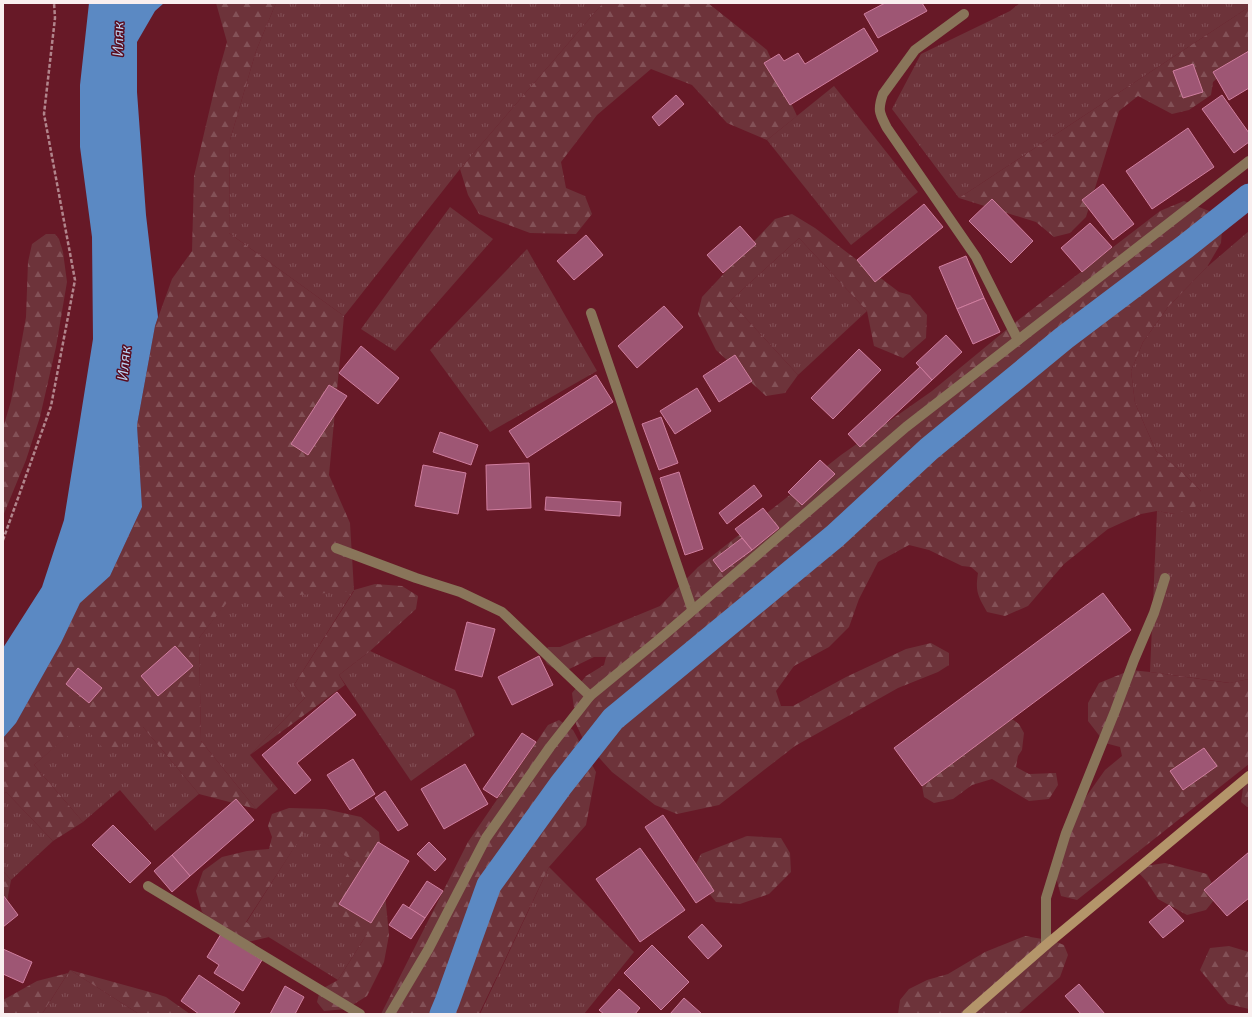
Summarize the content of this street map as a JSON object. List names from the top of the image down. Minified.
{"water":["Иляк"]}
